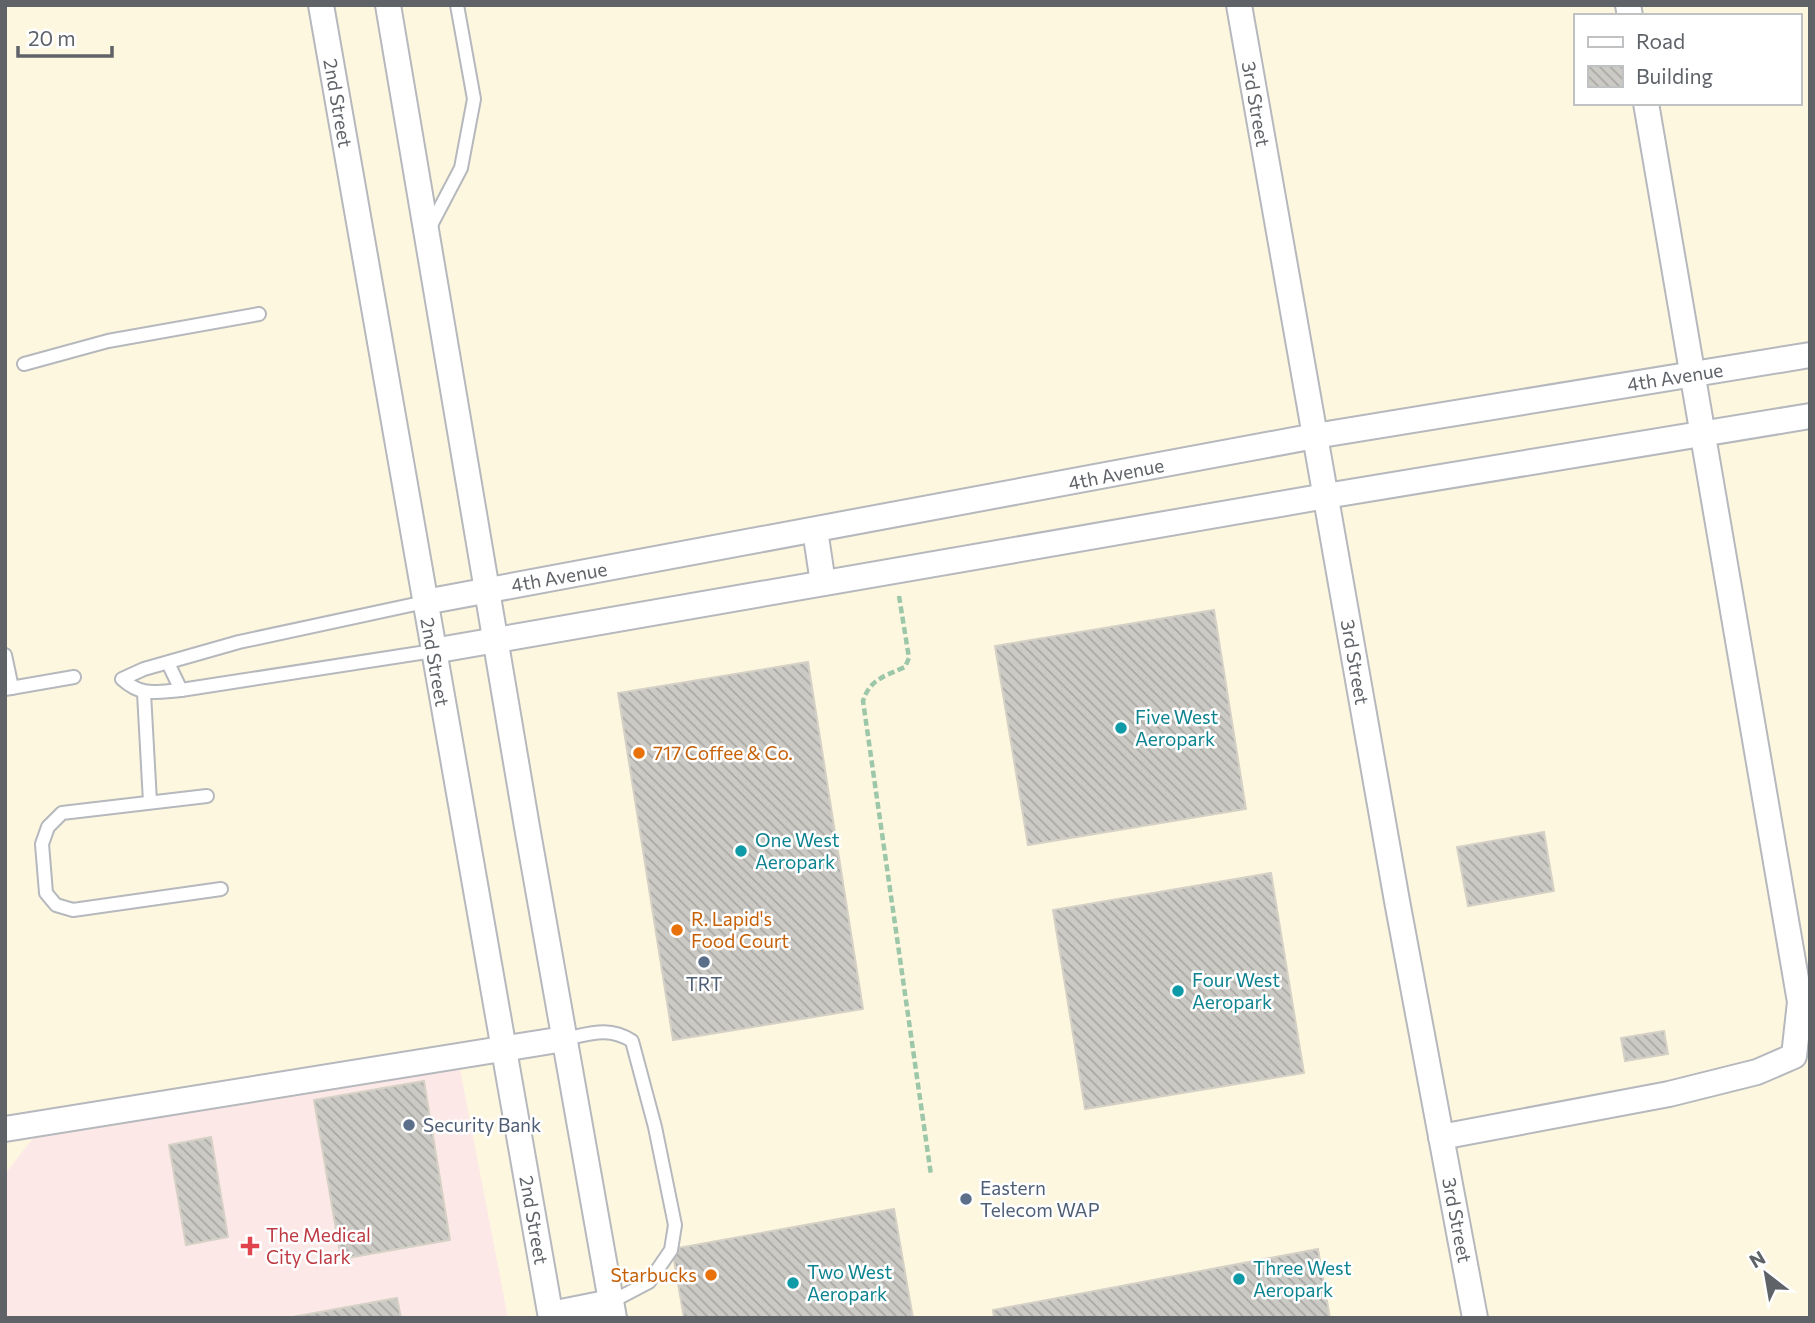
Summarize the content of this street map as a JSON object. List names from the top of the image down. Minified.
{"streets":{"street":["2nd Street","3rd Street","4th Avenue"]},"crossings":[["2nd Street","4th Avenue"],["3rd Street","4th Avenue"]],"places":{"other":["Five West Aeropark","717 Coffee & Co.","One West Aeropark","R. Lapid's Food Court","TRT","Four West Aeropark","Security Bank","Eastern Telecom WAP","Starbucks","Three West Aeropark","Two West Aeropark"],"health":["The Medical City Clark"]},"legend":["Road","Building"],"scale_bar":"20 m","north":"top left"}
